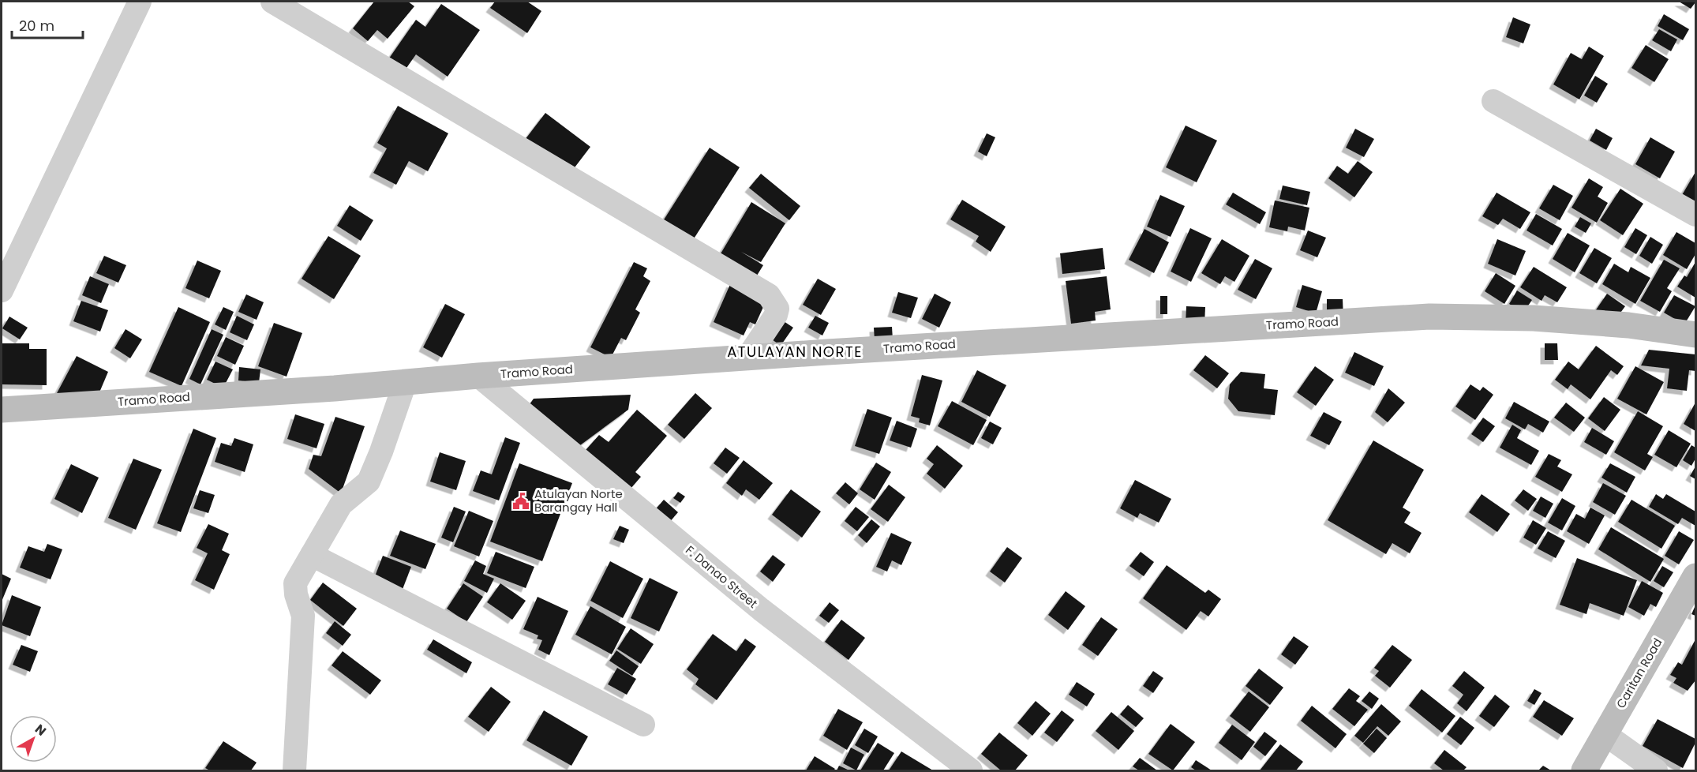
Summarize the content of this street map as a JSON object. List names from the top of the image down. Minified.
{"streets":{"main road":["Tramo Road","Caritan Road"],"street":["F. Danao Street"]},"crossings":[["Tramo Road","F. Danao Street"]],"districts":["ATULAYAN NORTE"],"places":{"public building":["Atulayan Norte Barangay Hall"]},"scale_bar":"20 m","north":"top right"}
